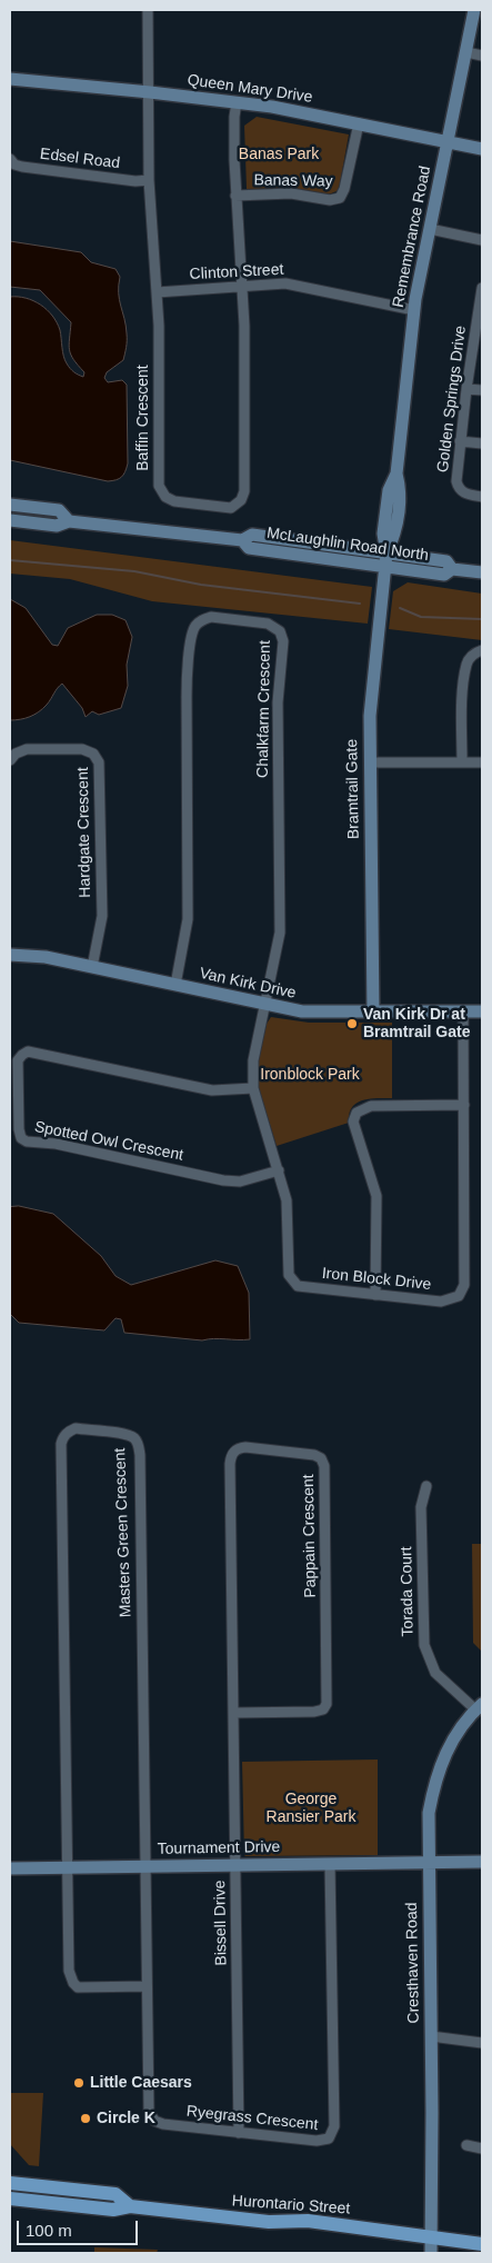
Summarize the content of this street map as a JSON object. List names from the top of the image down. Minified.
{"streets":{"main road":["Hurontario Street"],"street":["Queen Mary Drive","Edsel Road","Banas Way","Remembrance Road","Clinton Street","Golden Springs Drive","Baffin Crescent","McLaughlin Road North","Chalkfarm Crescent","Bramtrail Gate","Hardgate Crescent","Van Kirk Drive","Spotted Owl Crescent","Iron Block Drive","Masters Green Crescent","Pappain Crescent","Torada Court","Tournament Drive","Bissell Drive","Cresthaven Road","Ryegrass Crescent"]},"crossings":[["Queen Mary Drive","Banas Way"],["Queen Mary Drive","Remembrance Road"],["Queen Mary Drive","Baffin Crescent"],["Edsel Road","Baffin Crescent"],["Banas Way","Baffin Crescent"],["Remembrance Road","Clinton Street"],["Remembrance Road","McLaughlin Road North"],["Remembrance Road","Bramtrail Gate"],["Clinton Street","Baffin Crescent"],["McLaughlin Road North","Bramtrail Gate"],["Chalkfarm Crescent","Van Kirk Drive"],["Chalkfarm Crescent","Iron Block Drive"],["Bramtrail Gate","Van Kirk Drive"],["Hardgate Crescent","Van Kirk Drive"],["Van Kirk Drive","Iron Block Drive"],["Spotted Owl Crescent","Iron Block Drive"],["Masters Green Crescent","Tournament Drive"],["Masters Green Crescent","Ryegrass Crescent"],["Pappain Crescent","Bissell Drive"],["Torada Court","Cresthaven Road"],["Tournament Drive","Bissell Drive"],["Tournament Drive","Cresthaven Road"],["Tournament Drive","Ryegrass Crescent"],["Bissell Drive","Ryegrass Crescent"],["Cresthaven Road","Hurontario Street"]],"parks":["Banas Park","Ironblock Park","George Ransier Park"],"places":["Van Kirk Dr at Bramtrail Gate","Little Caesars","Circle K"],"scale_bar":"100 m"}
